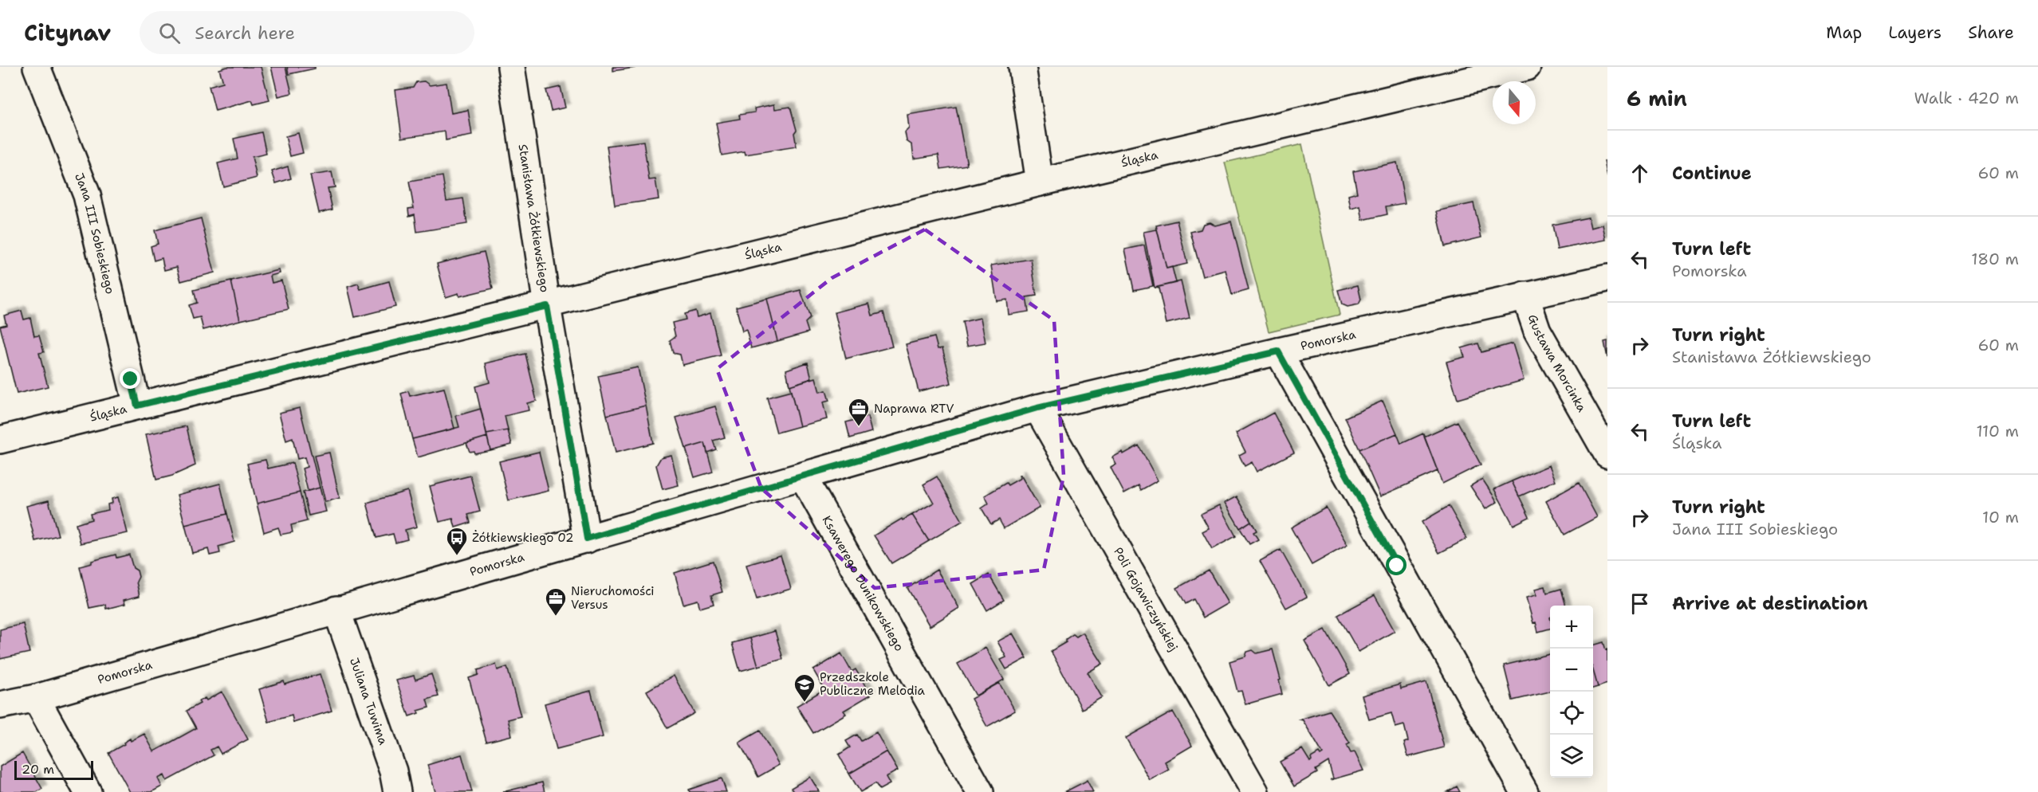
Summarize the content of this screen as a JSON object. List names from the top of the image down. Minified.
{"streets":{"street":["Śląska","Stanisława Żółkiewskiego","Jana III Sobieskiego","Pomorska","Gustawa Morcinka","Ksawerego Dunikowskiego","Poli Gojawiczyńskiej","Juliana Tuwima"]},"crossings":[["Śląska","Stanisława Żółkiewskiego"],["Śląska","Jana III Sobieskiego"],["Stanisława Żółkiewskiego","Pomorska"],["Pomorska","Gustawa Morcinka"],["Pomorska","Ksawerego Dunikowskiego"],["Pomorska","Poli Gojawiczyńskiej"],["Pomorska","Juliana Tuwima"]],"places":{"office":["Naprawa RTV","Nieruchomości Versus"],"bus stop":["Żółkiewskiego 02"],"school or university":["Przedszkole Publiczne Melodia"]},"scale_bar":"20 m","north":"bottom","page":{"header":"Citynav","search":"Search here","nav":["Map","Layers","Share"],"heading":["6 min","Walk · 420 m"],"list":[["Continue","60 m"],["Turn left","Pomorska","180 m"],["Turn right","Stanisława Żółkiewskiego","60 m"],["Turn left","Śląska","110 m"],["Turn right","Jana III Sobieskiego","10 m"],"Arrive at destination"],"map_buttons":["+","−"],"scale":"20 m"}}
